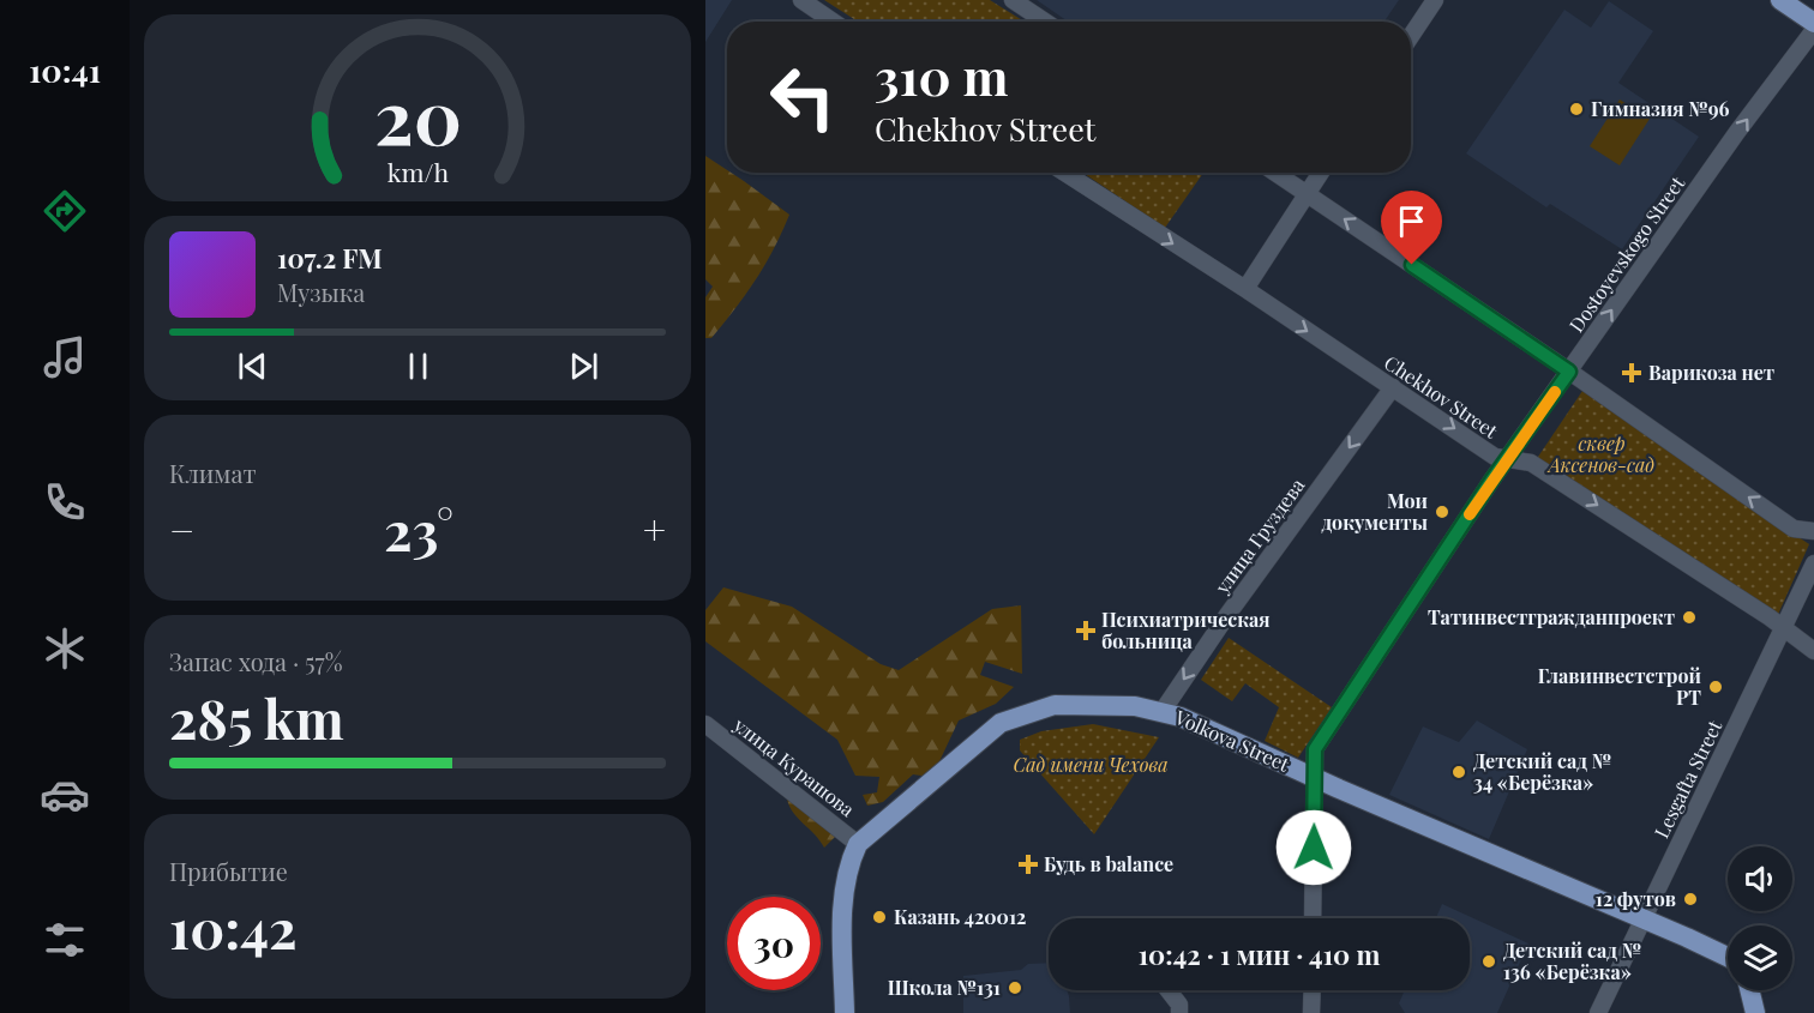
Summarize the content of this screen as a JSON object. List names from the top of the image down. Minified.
{"streets":{"main road":["Volkova Street"],"street":["Dostoyevskogo Street","Chekhov Street","улица Груздева","улица Курашова","Lesgafta Street"]},"crossings":[["Dostoyevskogo Street","Chekhov Street"],["Dostoyevskogo Street","Volkova Street"],["Chekhov Street","улица Груздева"],["Chekhov Street","Lesgafta Street"],["улица Груздева","Volkova Street"],["Volkova Street","улица Курашова"],["Volkova Street","Lesgafta Street"]],"one_way":["Dostoyevskogo Street","улица Груздева"],"parks":["сквер Аксенов-сад","Сад имени Чехова"],"places":{"other":["Гимназия №96","Мои документы","Татинвестгражданпроект","Главинвестстрой РТ","Детский сад № 34 «Берёзка»","12 футов","Казань 420012","Детский сад № 136 «Берёзка»","Школа №131"],"health":["Варикоза нет","Психиатрическая больница","Будь в balance"]},"page":{"tabs":"10:41","turn":["310 m","Chekhov Street"],"song":["107.2 FM","Музыка"],"tile":["Климат",["Запас хода · 57%","285 km"],["Прибытие","10:42"]],"heat":["−","23°","+"],"limit":"30","trip":"10:42 · 1 мин · 410 m","gauge":["20","km/h"]}}
